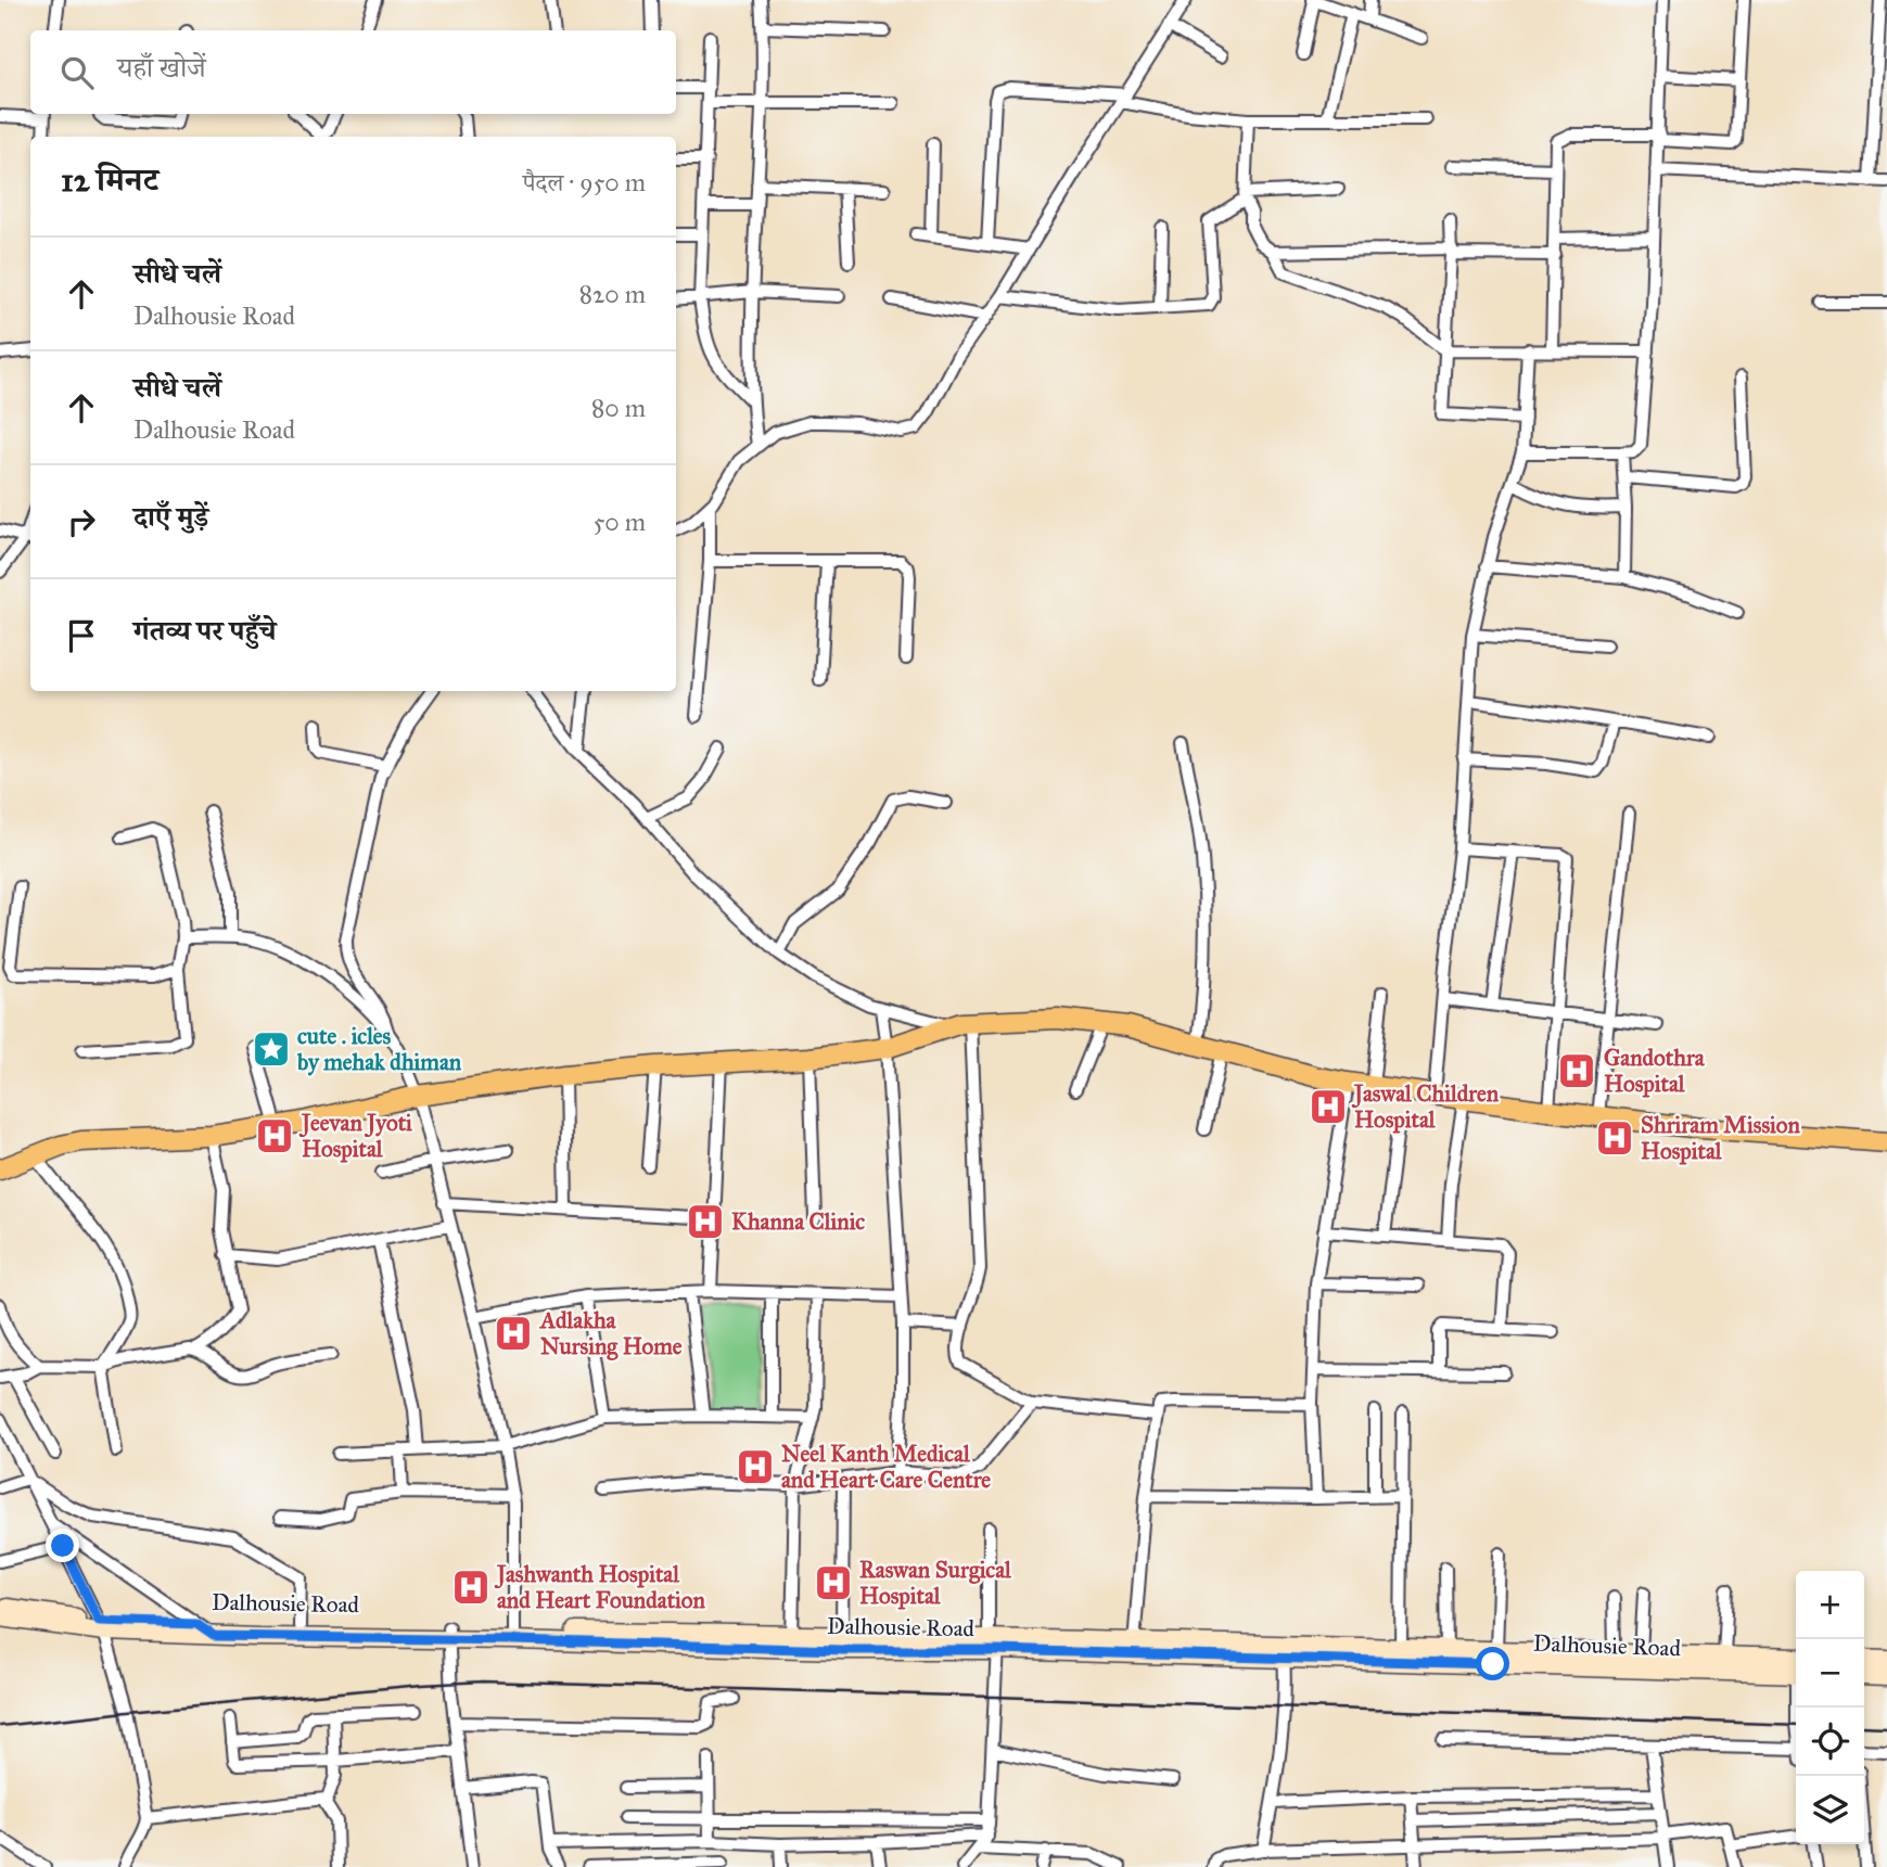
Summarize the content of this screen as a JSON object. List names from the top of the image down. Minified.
{"streets":{"street":["Dalhousie Road"]},"places":{"place":["cute . icles by mehak dhiman"],"hospital":["Gandothra Hospital","Jaswal Children Hospital","Jeevan Jyoti Hospital","Shriram Mission Hospital","Khanna Clinic","Adlakha Nursing Home","Neel Kanth Medical and Heart Care Centre","Raswan Surgical Hospital","Jashwanth Hospital and Heart Foundation"]},"page":{"search":"यहाँ खोजें","heading":["12 मिनट","पैदल · 950 m"],"list":[["सीधे चलें","Dalhousie Road","820 m"],["सीधे चलें","Dalhousie Road","80 m"],["दाएँ मुड़ें","50 m"],"गंतव्य पर पहुँचे"],"map_buttons":["+","−"]}}
